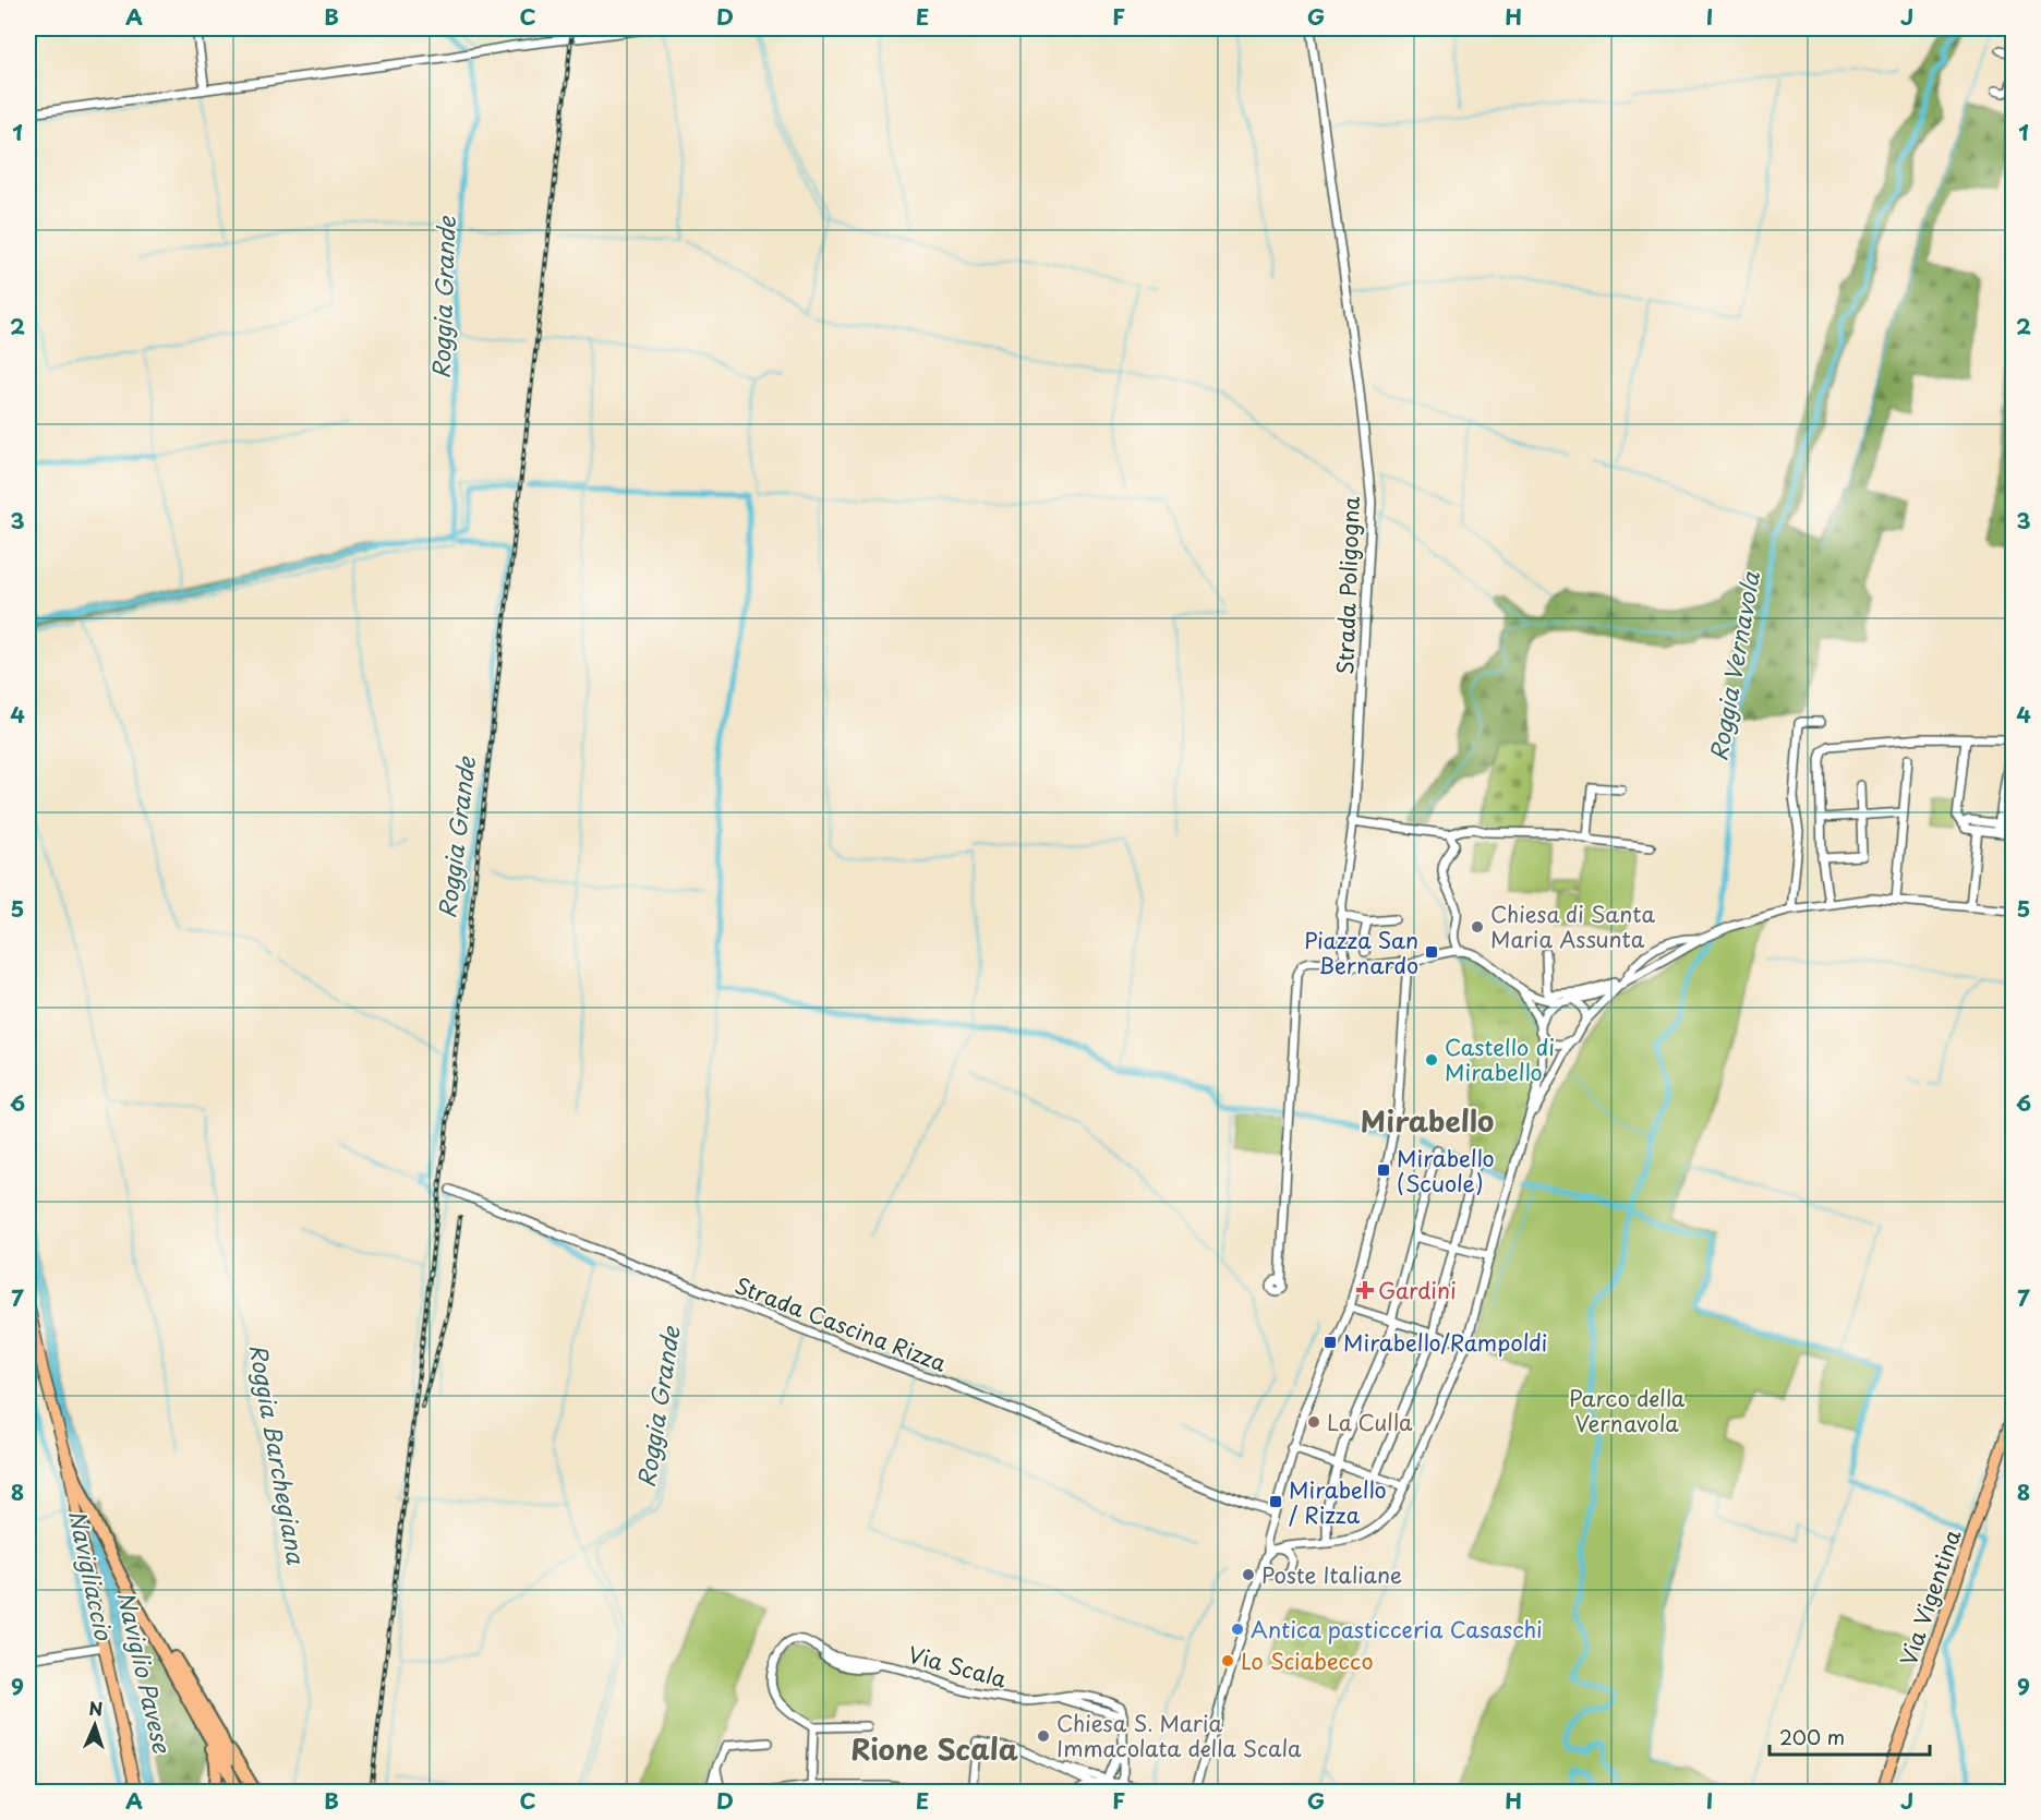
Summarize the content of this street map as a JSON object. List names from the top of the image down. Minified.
{"streets":{"main road":["Via Vigentina"],"street":["Strada Poligogna","Strada Cascina Rizza","Via Scala"]},"districts":["Mirabello","Rione Scala"],"water":["Roggia Grande","Roggia Vernavola","Roggia Barchegiana","Navigliaccio","Naviglio Pavese"],"parks":["Parco della Vernavola"],"places":{"other":["Chiesa di Santa Maria Assunta","Castello di Mirabello","La Culla","Poste Italiane","Antica pasticceria Casaschi","Lo Sciabecco","Chiesa S. Maria Immacolata della Scala"],"transit":["Piazza San Bernardo","Mirabello (Scuole)","Mirabello/Rampoldi","Mirabello / Rizza"],"health":["Gardini"]},"scale_bar":"200 m","north":"top","grid":{"columns":["A","B","C","D","E","F","G","H","I","J"],"rows":["1","2","3","4","5","6","7","8","9"]}}
